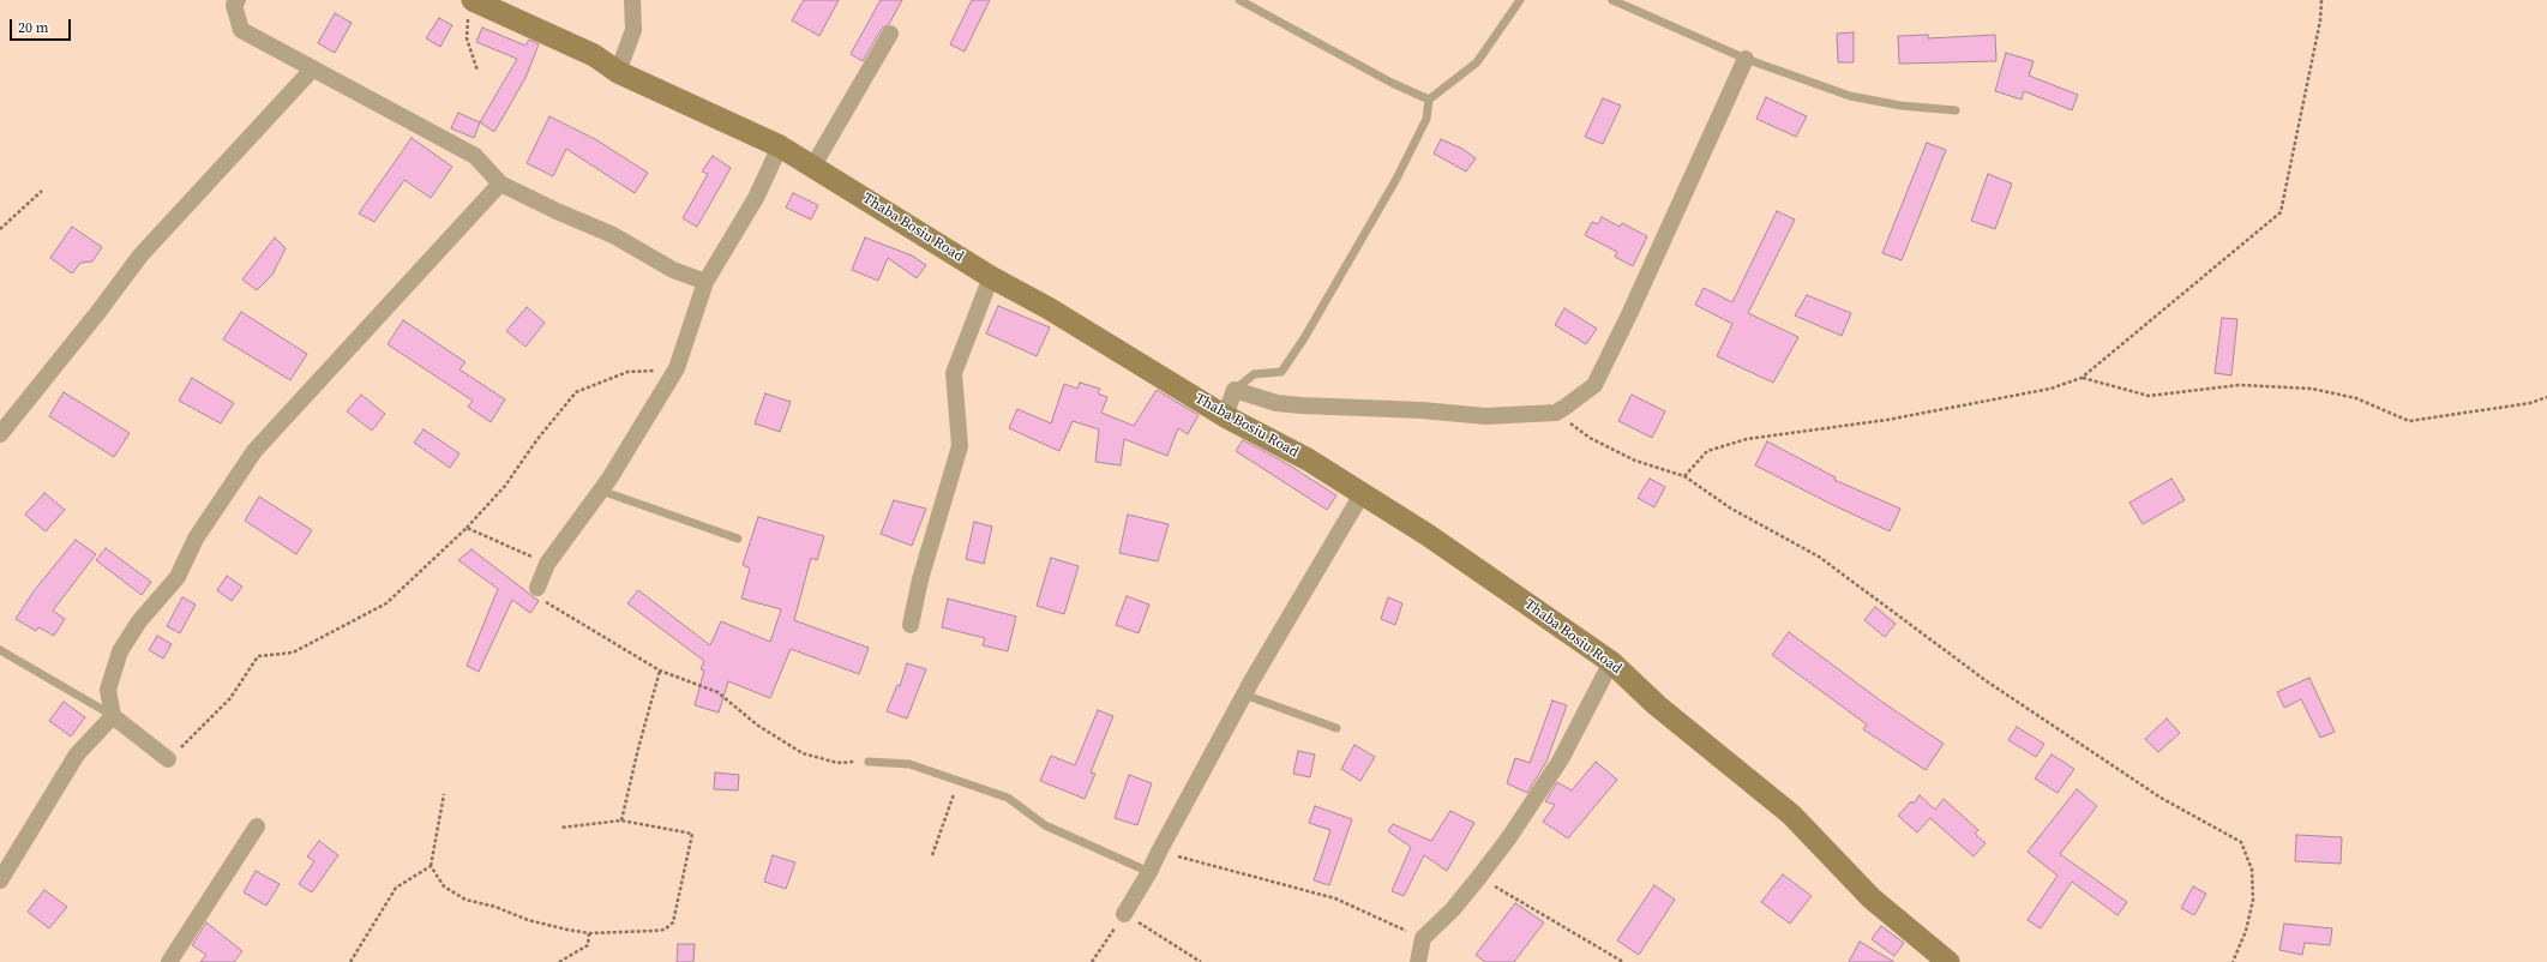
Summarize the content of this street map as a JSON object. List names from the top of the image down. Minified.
{"streets":{"street":["Thaba Bosiu Road"]},"scale_bar":"20 m"}
